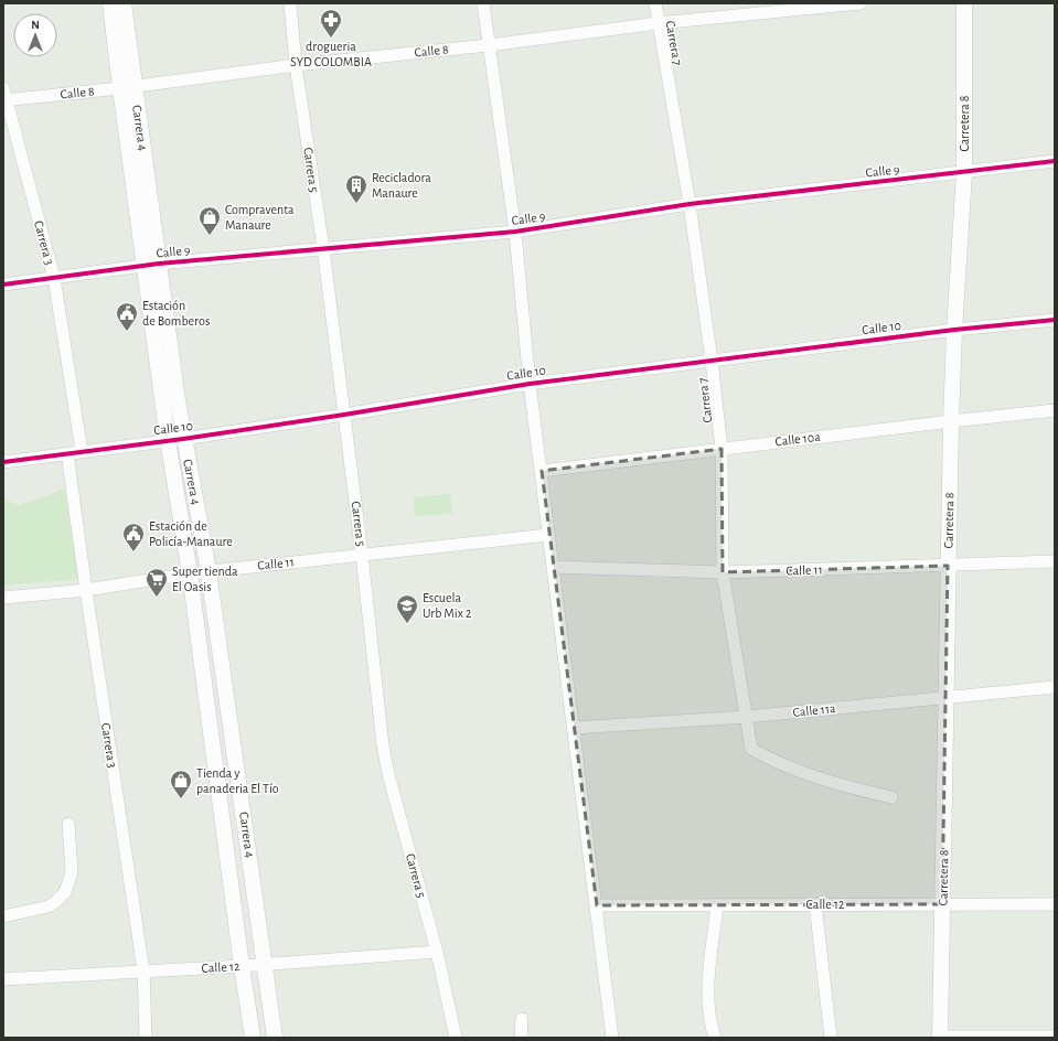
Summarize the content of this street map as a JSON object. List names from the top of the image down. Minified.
{"streets":{"street":["Carrera 7","Calle 8","Carretera 8","Carrera 4","Carrera 5","Calle 9","Carrera 3","Calle 10","Calle 10a","Calle 11","Calle 11a","Calle 12"]},"crossings":[["Carrera 7","Calle 8"],["Carrera 7","Calle 9"],["Carrera 7","Calle 10"],["Carrera 7","Calle 10a"],["Carrera 7","Calle 11"],["Carrera 7","Calle 11a"],["Calle 8","Carrera 4"],["Calle 8","Carrera 5"],["Calle 8","Carrera 3"],["Carretera 8","Calle 9"],["Carretera 8","Calle 10"],["Carretera 8","Calle 10a"],["Carretera 8","Calle 11"],["Carretera 8","Calle 11a"],["Carretera 8","Calle 12"],["Carrera 4","Calle 9"],["Carrera 4","Calle 10"],["Carrera 4","Calle 11"],["Carrera 4","Calle 12"],["Carrera 5","Calle 9"],["Carrera 5","Calle 10"],["Carrera 5","Calle 11"],["Carrera 5","Calle 12"],["Calle 9","Carrera 3"],["Carrera 3","Calle 10"],["Carrera 3","Calle 11"],["Carrera 3","Calle 12"]],"places":{"pharmacy":["drogueria SYD COLOMBIA"],"building":["Recicladora Manaure"],"shop":["Compraventa Manaure","Tienda y panaderia El Tío"],"public building":["Estación de Bomberos","Estación de Policía-Manaure"],"supermarket":["Super tienda El Oasis"],"school or university":["Escuela Urb Mix 2"]},"north":"top"}
